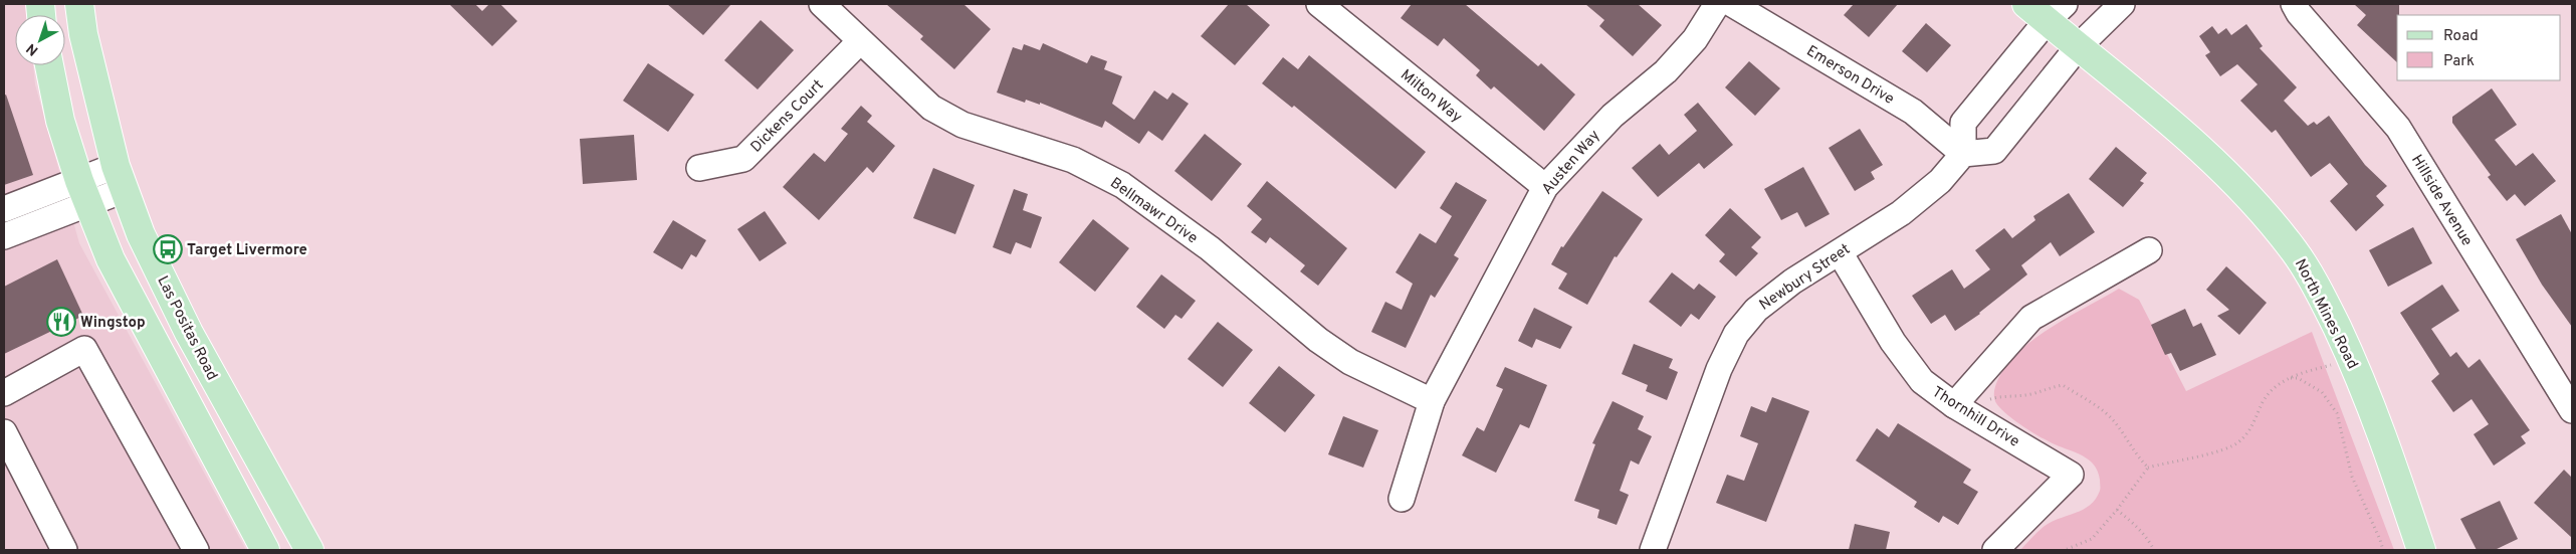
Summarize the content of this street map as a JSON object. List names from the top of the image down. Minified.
{"streets":{"main road":["North Mines Road","Las Positas Road"],"street":["Emerson Drive","Milton Way","Dickens Court","Austen Way","Hillside Avenue","Bellmawr Drive","Newbury Street","Thornhill Drive"]},"crossings":[["Emerson Drive","Newbury Street"],["Milton Way","Austen Way"],["Dickens Court","Bellmawr Drive"],["Austen Way","Bellmawr Drive"],["Newbury Street","Thornhill Drive"]],"places":{"bus stop":["Target Livermore"],"restaurant":["Wingstop"]},"legend":["Road","Park"],"north":"bottom left"}
